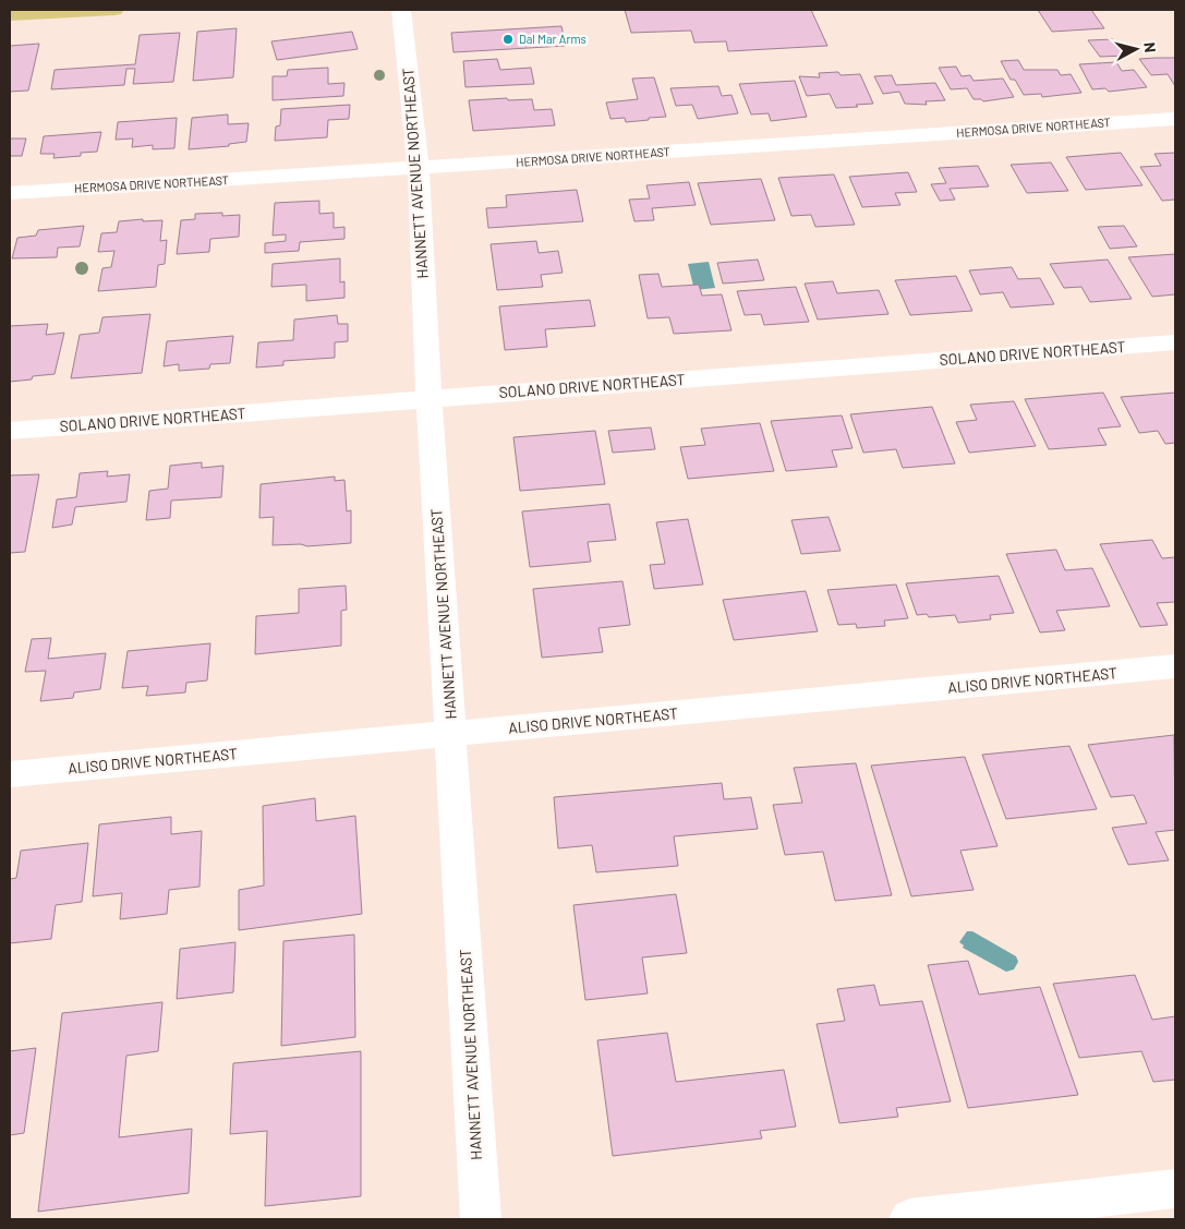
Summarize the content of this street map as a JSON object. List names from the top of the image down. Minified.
{"streets":{"street":["HERMOSA DRIVE NORTHEAST","HANNETT AVENUE NORTHEAST","SOLANO DRIVE NORTHEAST","ALISO DRIVE NORTHEAST"]},"crossings":[["HERMOSA DRIVE NORTHEAST","HANNETT AVENUE NORTHEAST"],["HANNETT AVENUE NORTHEAST","SOLANO DRIVE NORTHEAST"],["HANNETT AVENUE NORTHEAST","ALISO DRIVE NORTHEAST"]],"places":["Dal Mar Arms"],"north":"right"}
